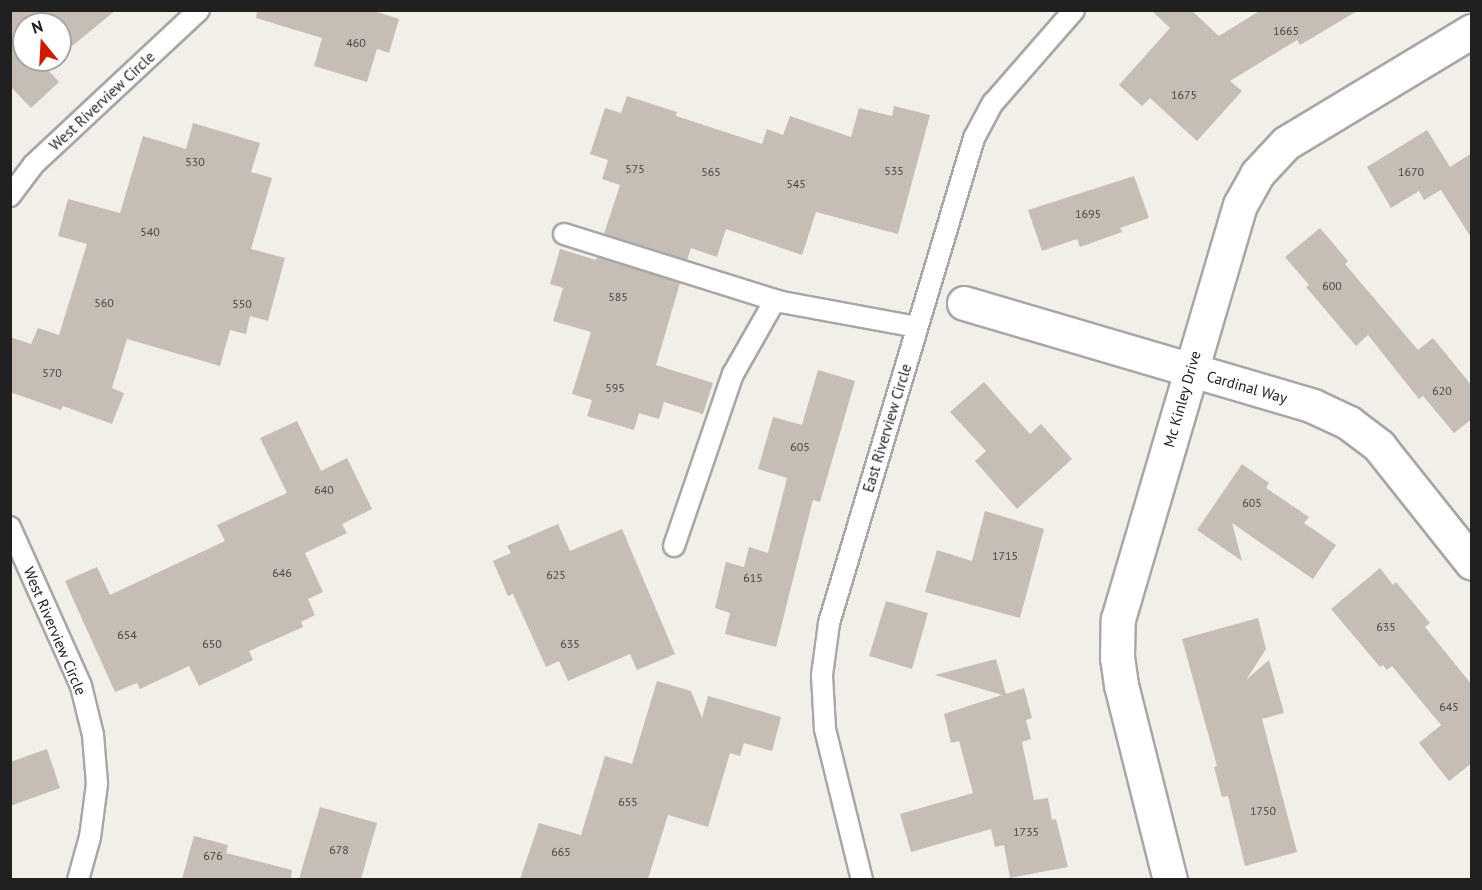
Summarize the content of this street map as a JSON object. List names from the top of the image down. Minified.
{"streets":{"street":["Cardinal Way","Mc Kinley Drive"],"lane":["West Riverview Circle","East Riverview Circle"]},"crossings":[["Cardinal Way","Mc Kinley Drive"]],"house_numbers":["1665","460","1675","530","575","535","565","1670","545","1695","540","600","585","560","550","570","595","620","605","640","605","1715","646","625","615","635","654","650","635","645","655","1750","1735","678","665","676"],"north":"top"}
